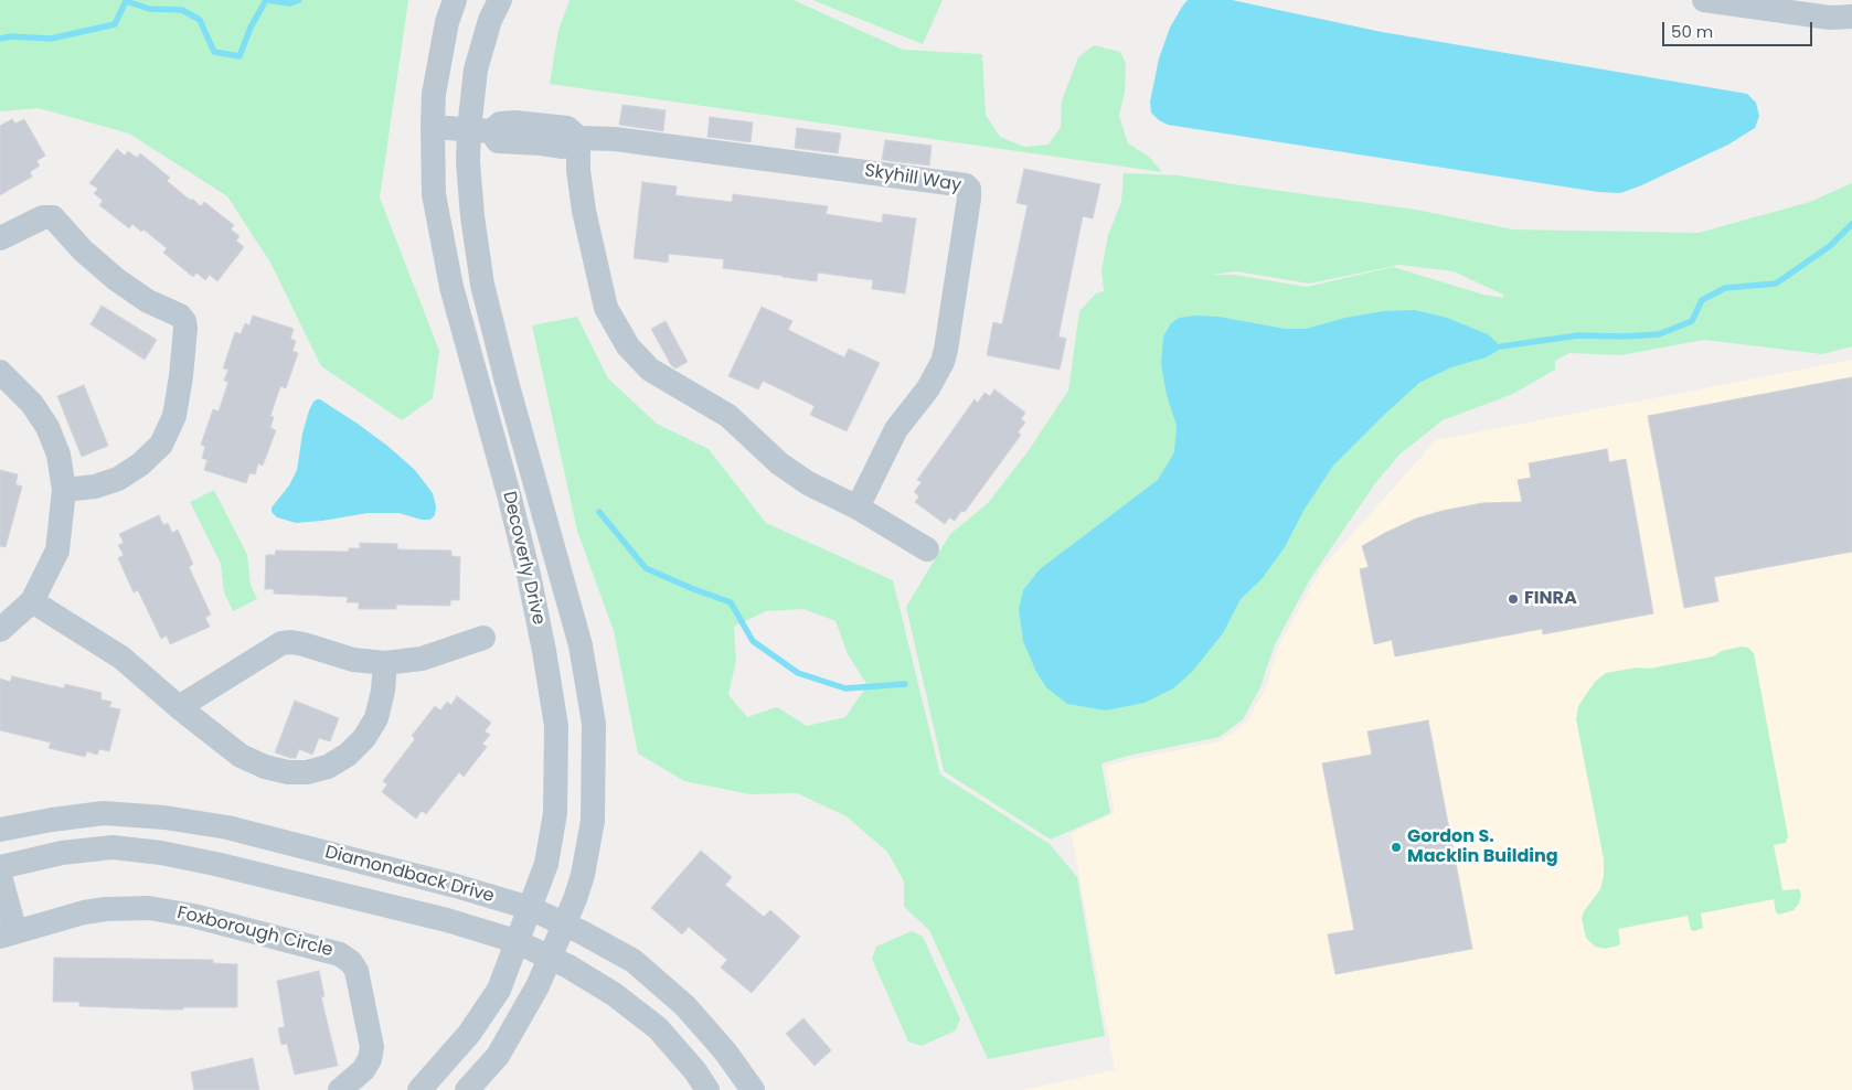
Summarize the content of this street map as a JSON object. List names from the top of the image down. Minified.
{"streets":{"street":["Skyhill Way","Decoverly Drive","Diamondback Drive","Foxborough Circle"]},"crossings":[["Skyhill Way","Decoverly Drive"],["Decoverly Drive","Diamondback Drive"]],"places":["FINRA","Gordon S. Macklin Building"],"scale_bar":"50 m"}
